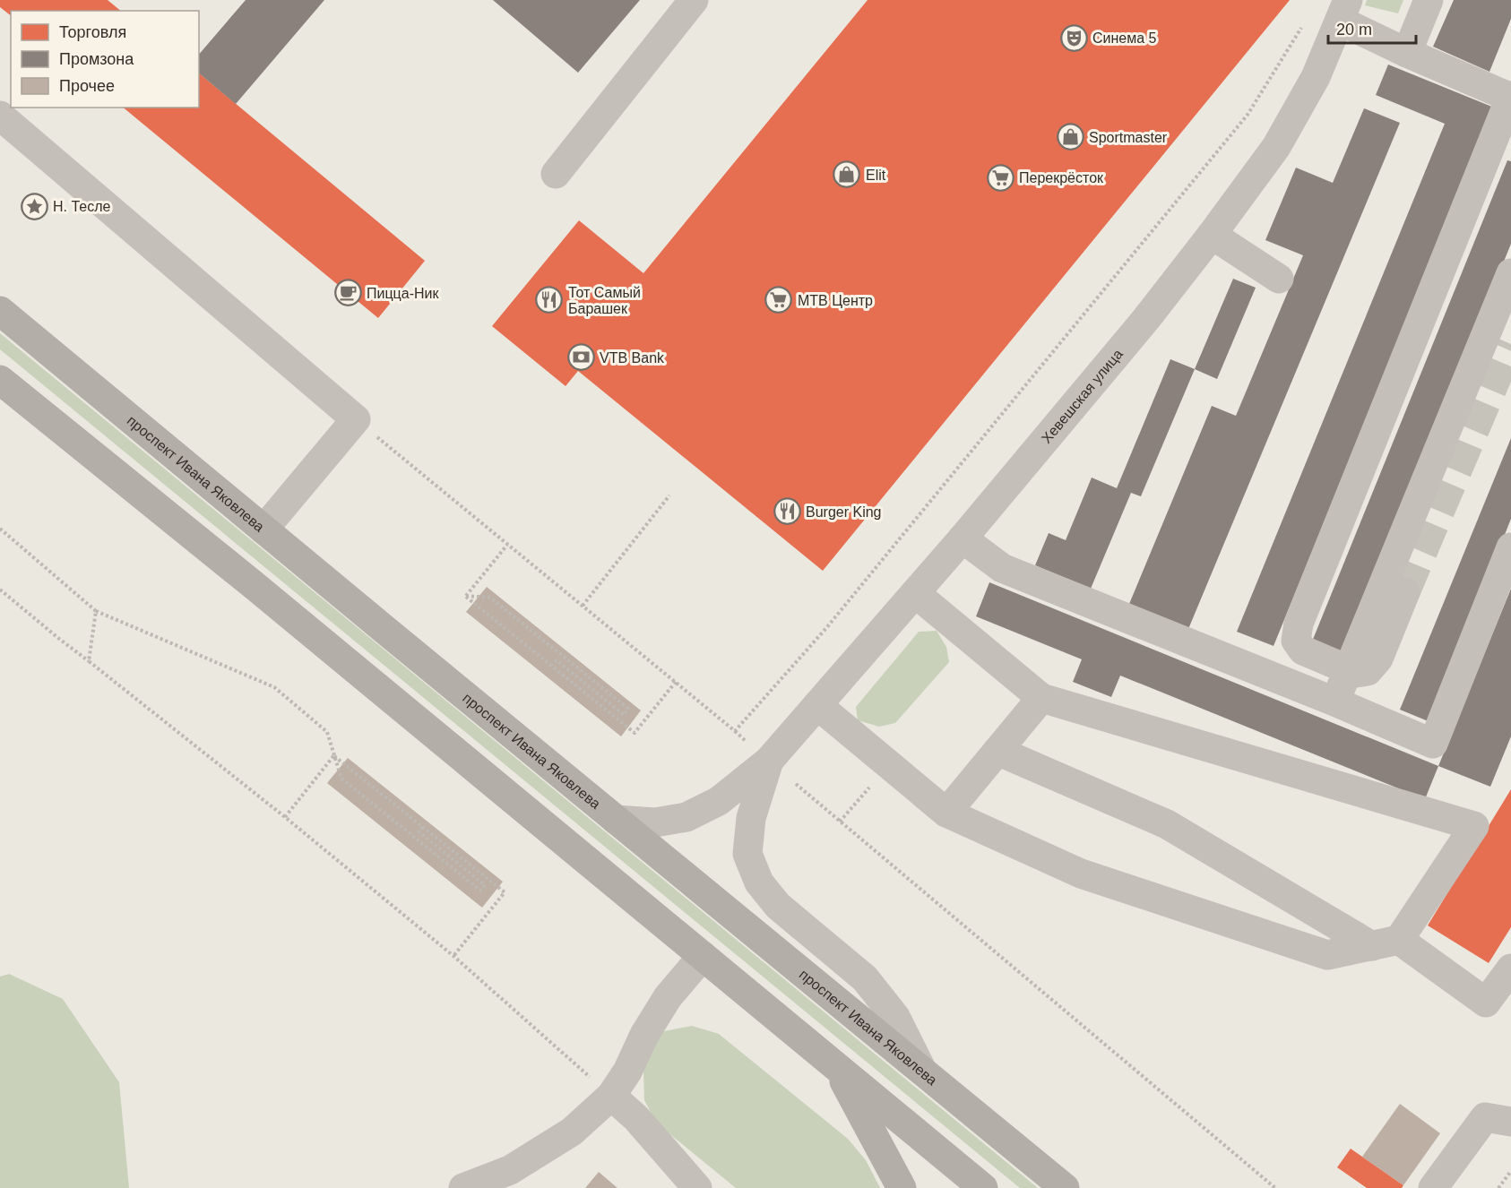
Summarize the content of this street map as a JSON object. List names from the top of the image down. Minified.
{"streets":{"main road":["проспект Ивана Яковлева"],"street":["Хевешская улица"]},"places":{"theatre":["Синема 5"],"shop":["Sportmaster","Elit"],"supermarket":["Перекрёсток","МТВ Центр"],"place":["Н. Тесле"],"cafe":["Пицца-Ник"],"restaurant":["Тот Самый Барашек","Burger King"],"bank":["VTB Bank"]},"legend":["Торговля","Промзона","Прочее"],"scale_bar":"20 m"}
